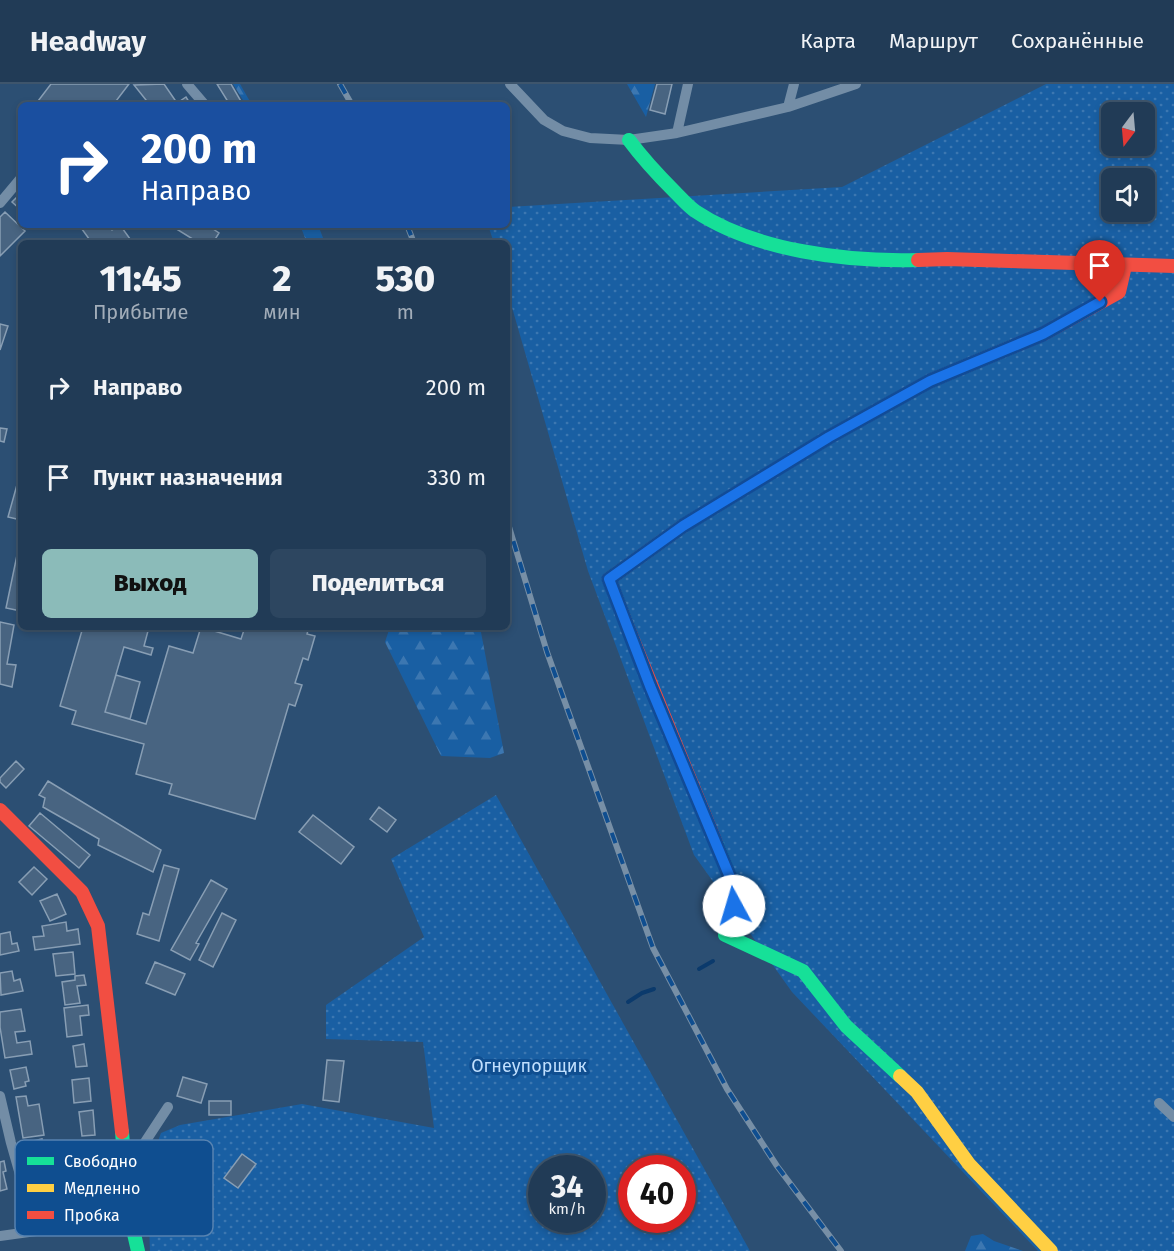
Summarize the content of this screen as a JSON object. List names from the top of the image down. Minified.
{"parks":["Огнеупорщик"],"legend":["Свободно","Медленно","Пробка"],"north":"bottom","page":{"header":"Headway","nav":["Карта","Маршрут","Сохранённые"],"turn":["200 m","Направо"],"eta":["11:45","Прибытие","2","мин","530","m"],"list":[{"name":"Направо","value":"200 m"},{"name":"Пункт назначения","value":"330 m"}],"buttons":["Выход","Поделиться"],"speed":"34 km/h","limit":"40"}}
